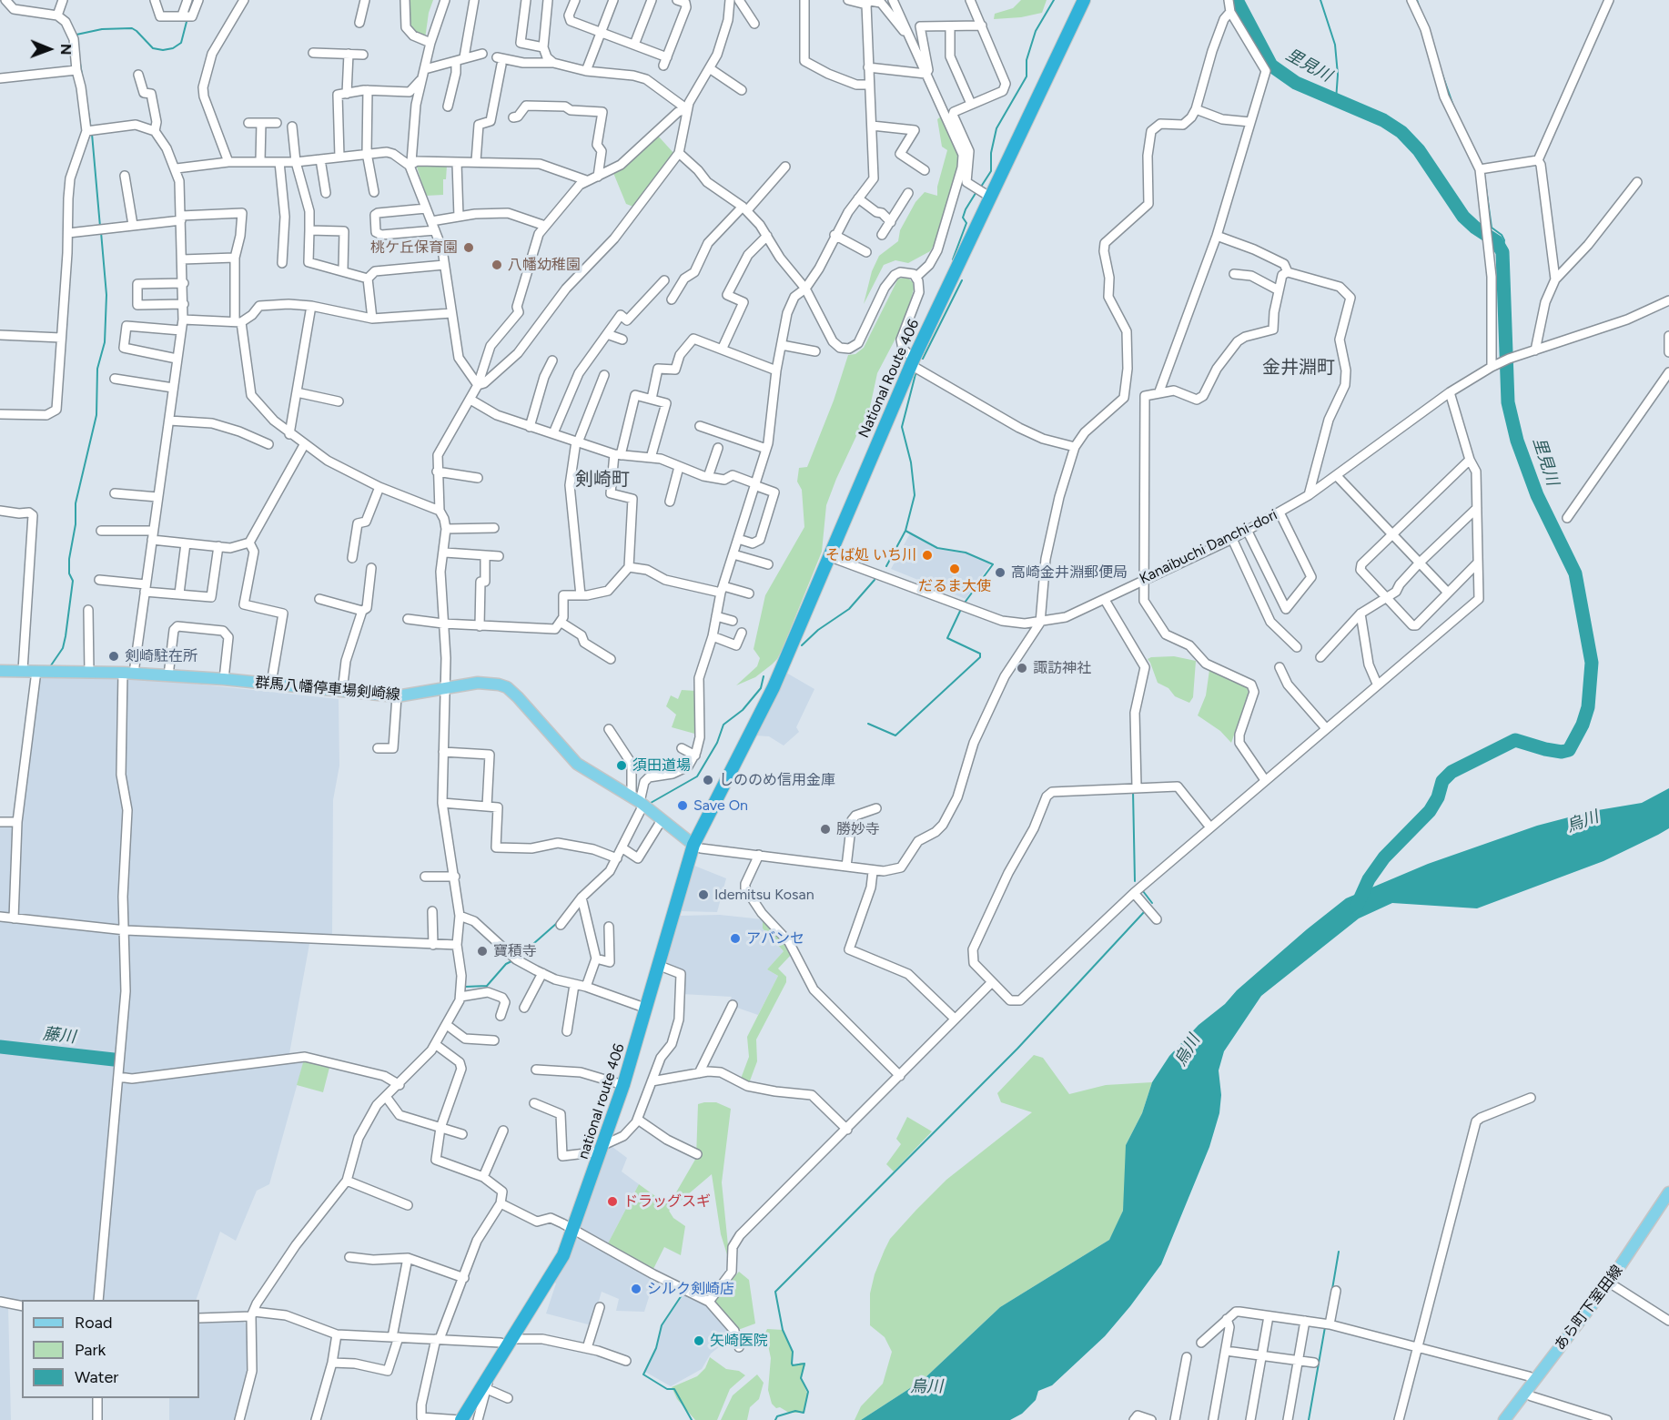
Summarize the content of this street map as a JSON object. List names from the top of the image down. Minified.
{"streets":{"highway":["National Route 406","national route 406"],"main road":["群馬八幡停車場剣崎線","あら町下室田線"],"street":["Kanaibuchi Danchi-dori"]},"crossings":[["National Route 406","Kanaibuchi Danchi-dori"],["National Route 406","群馬八幡停車場剣崎線"],["National Route 406","national route 406"],["群馬八幡停車場剣崎線","national route 406"]],"districts":["金井淵町","剣崎町"],"water":["里見川","烏川","藤川"],"places":["桃ケ丘保育園","八幡幼稚園","そば処 いち川","だるま大使","高崎金井淵郵便局","剣崎駐在所","諏訪神社","須田道場","しののめ信用金庫","Save On","勝妙寺","Idemitsu Kosan","アバンセ","寶積寺","ドラッグスギ","シルク剣崎店","矢崎医院"],"legend":["Road","Park","Water"],"north":"right"}
